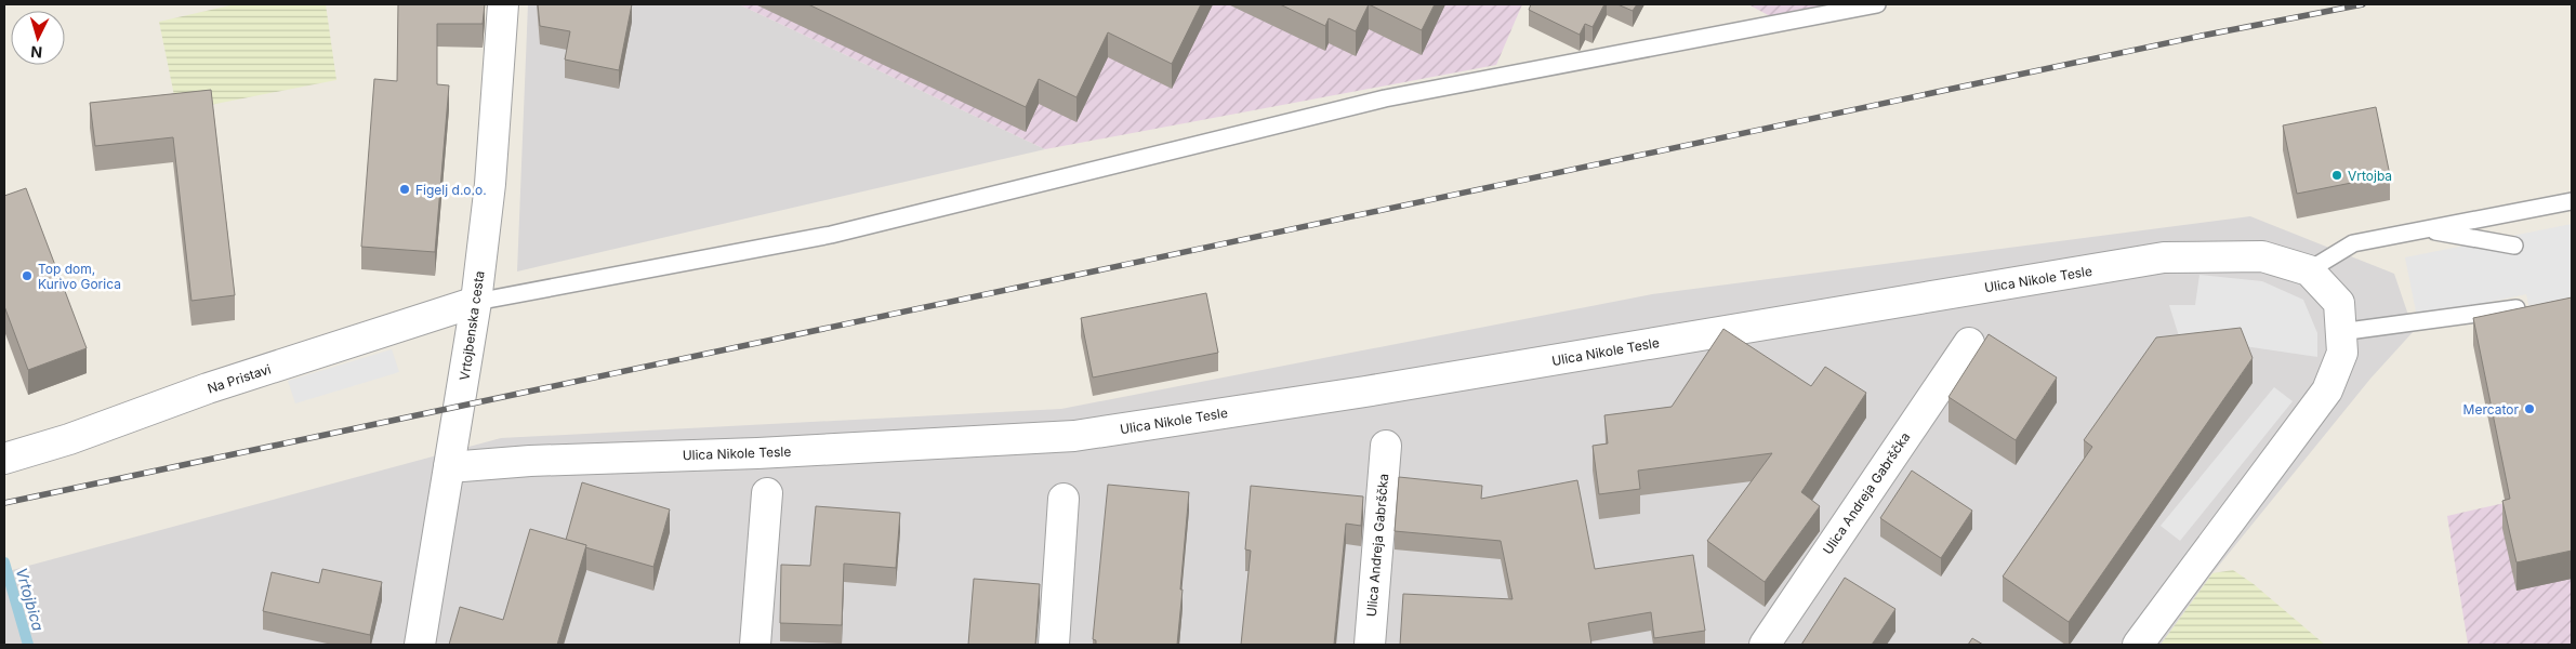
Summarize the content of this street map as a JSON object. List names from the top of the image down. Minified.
{"streets":{"street":["Ulica Nikole Tesle","Vrtojbenska cesta","Na Pristavi","Ulica Andreja Gabrščka"]},"crossings":[["Ulica Nikole Tesle","Vrtojbenska cesta"],["Vrtojbenska cesta","Na Pristavi"]],"water":["Vrtojbica"],"places":["Vrtojba","Figelj d.o.o.","Top dom, Kurivo Gorica","Mercator"],"north":"bottom"}
